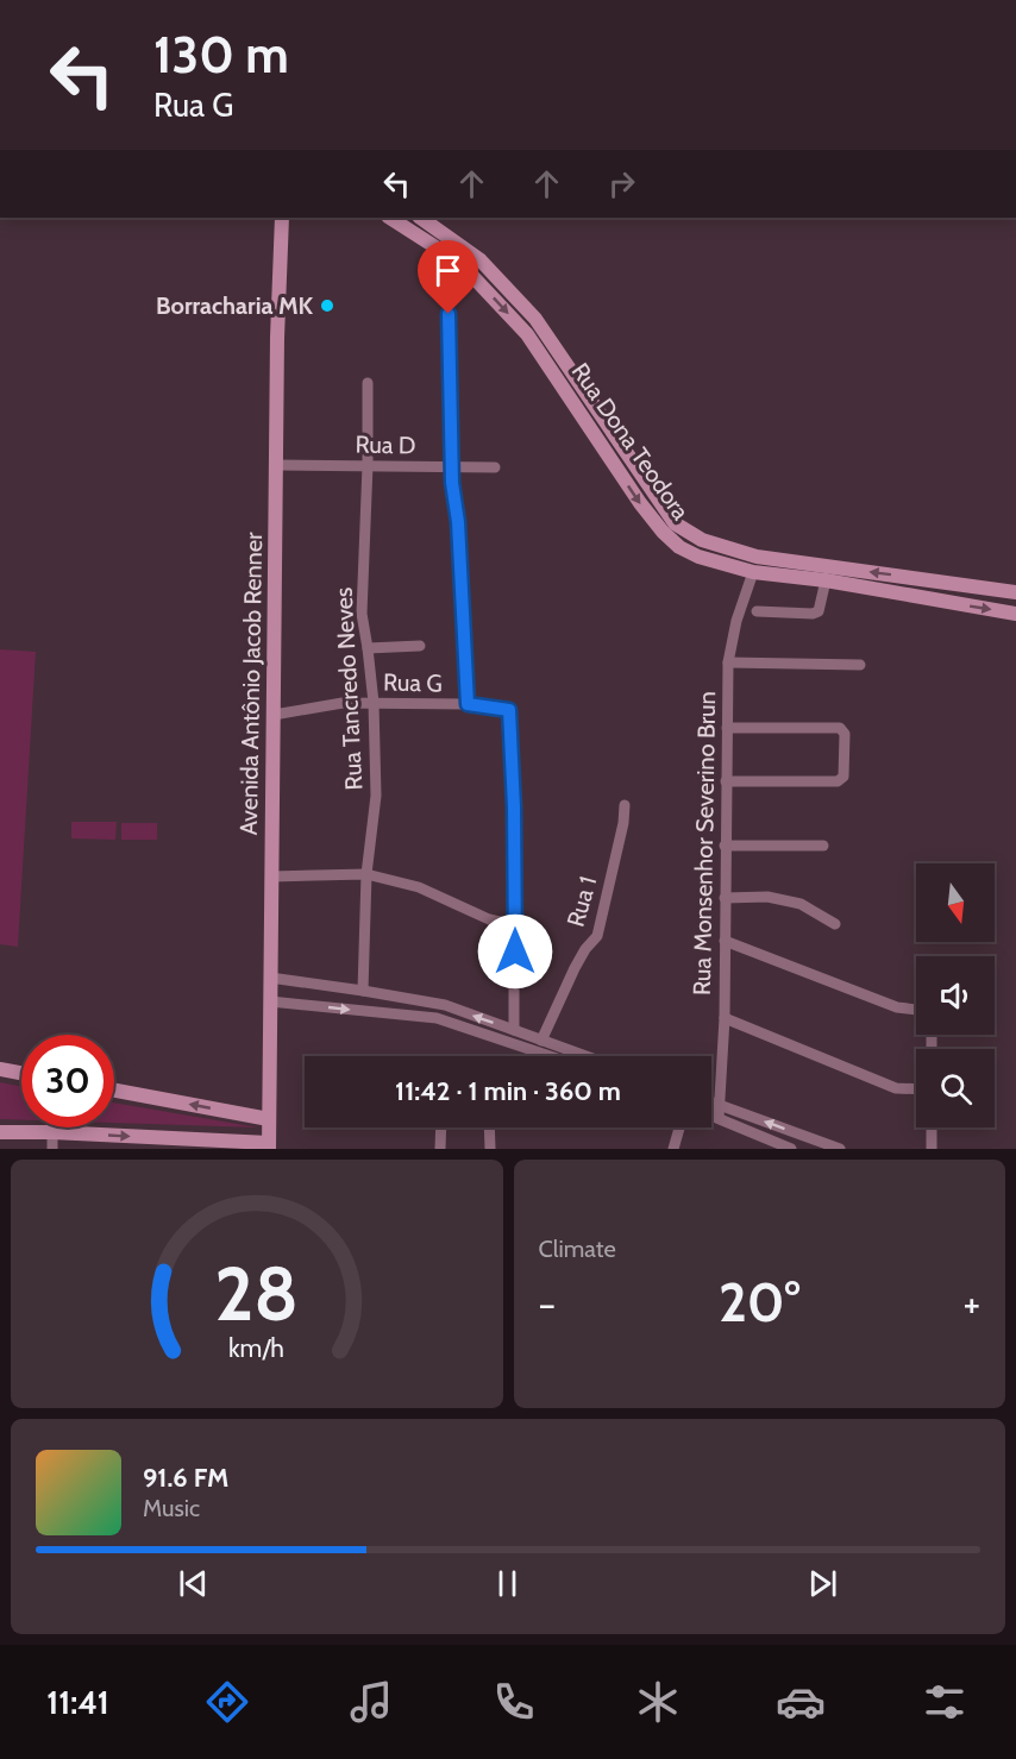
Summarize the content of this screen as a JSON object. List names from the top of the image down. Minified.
{"streets":{"main road":["Rua Dona Teodora","Avenida Antônio Jacob Renner"],"street":["Rua D","Rua G","Rua Tancredo Neves","Rua Monsenhor Severino Brun","Rua 1"]},"crossings":[["Rua Dona Teodora","Rua Monsenhor Severino Brun"],["Rua D","Avenida Antônio Jacob Renner"],["Rua D","Rua Tancredo Neves"],["Rua G","Avenida Antônio Jacob Renner"],["Rua G","Rua Tancredo Neves"]],"places":["Borracharia MK"],"north":"bottom","page":{"turn":["130 m","Rua G"],"limit":"30","trip":"11:42 · 1 min · 360 m","tile":"Climate","heat":["−","20°","+"],"song":["91.6 FM","Music"],"tabs":"11:41","gauge":["28","km/h"]}}
